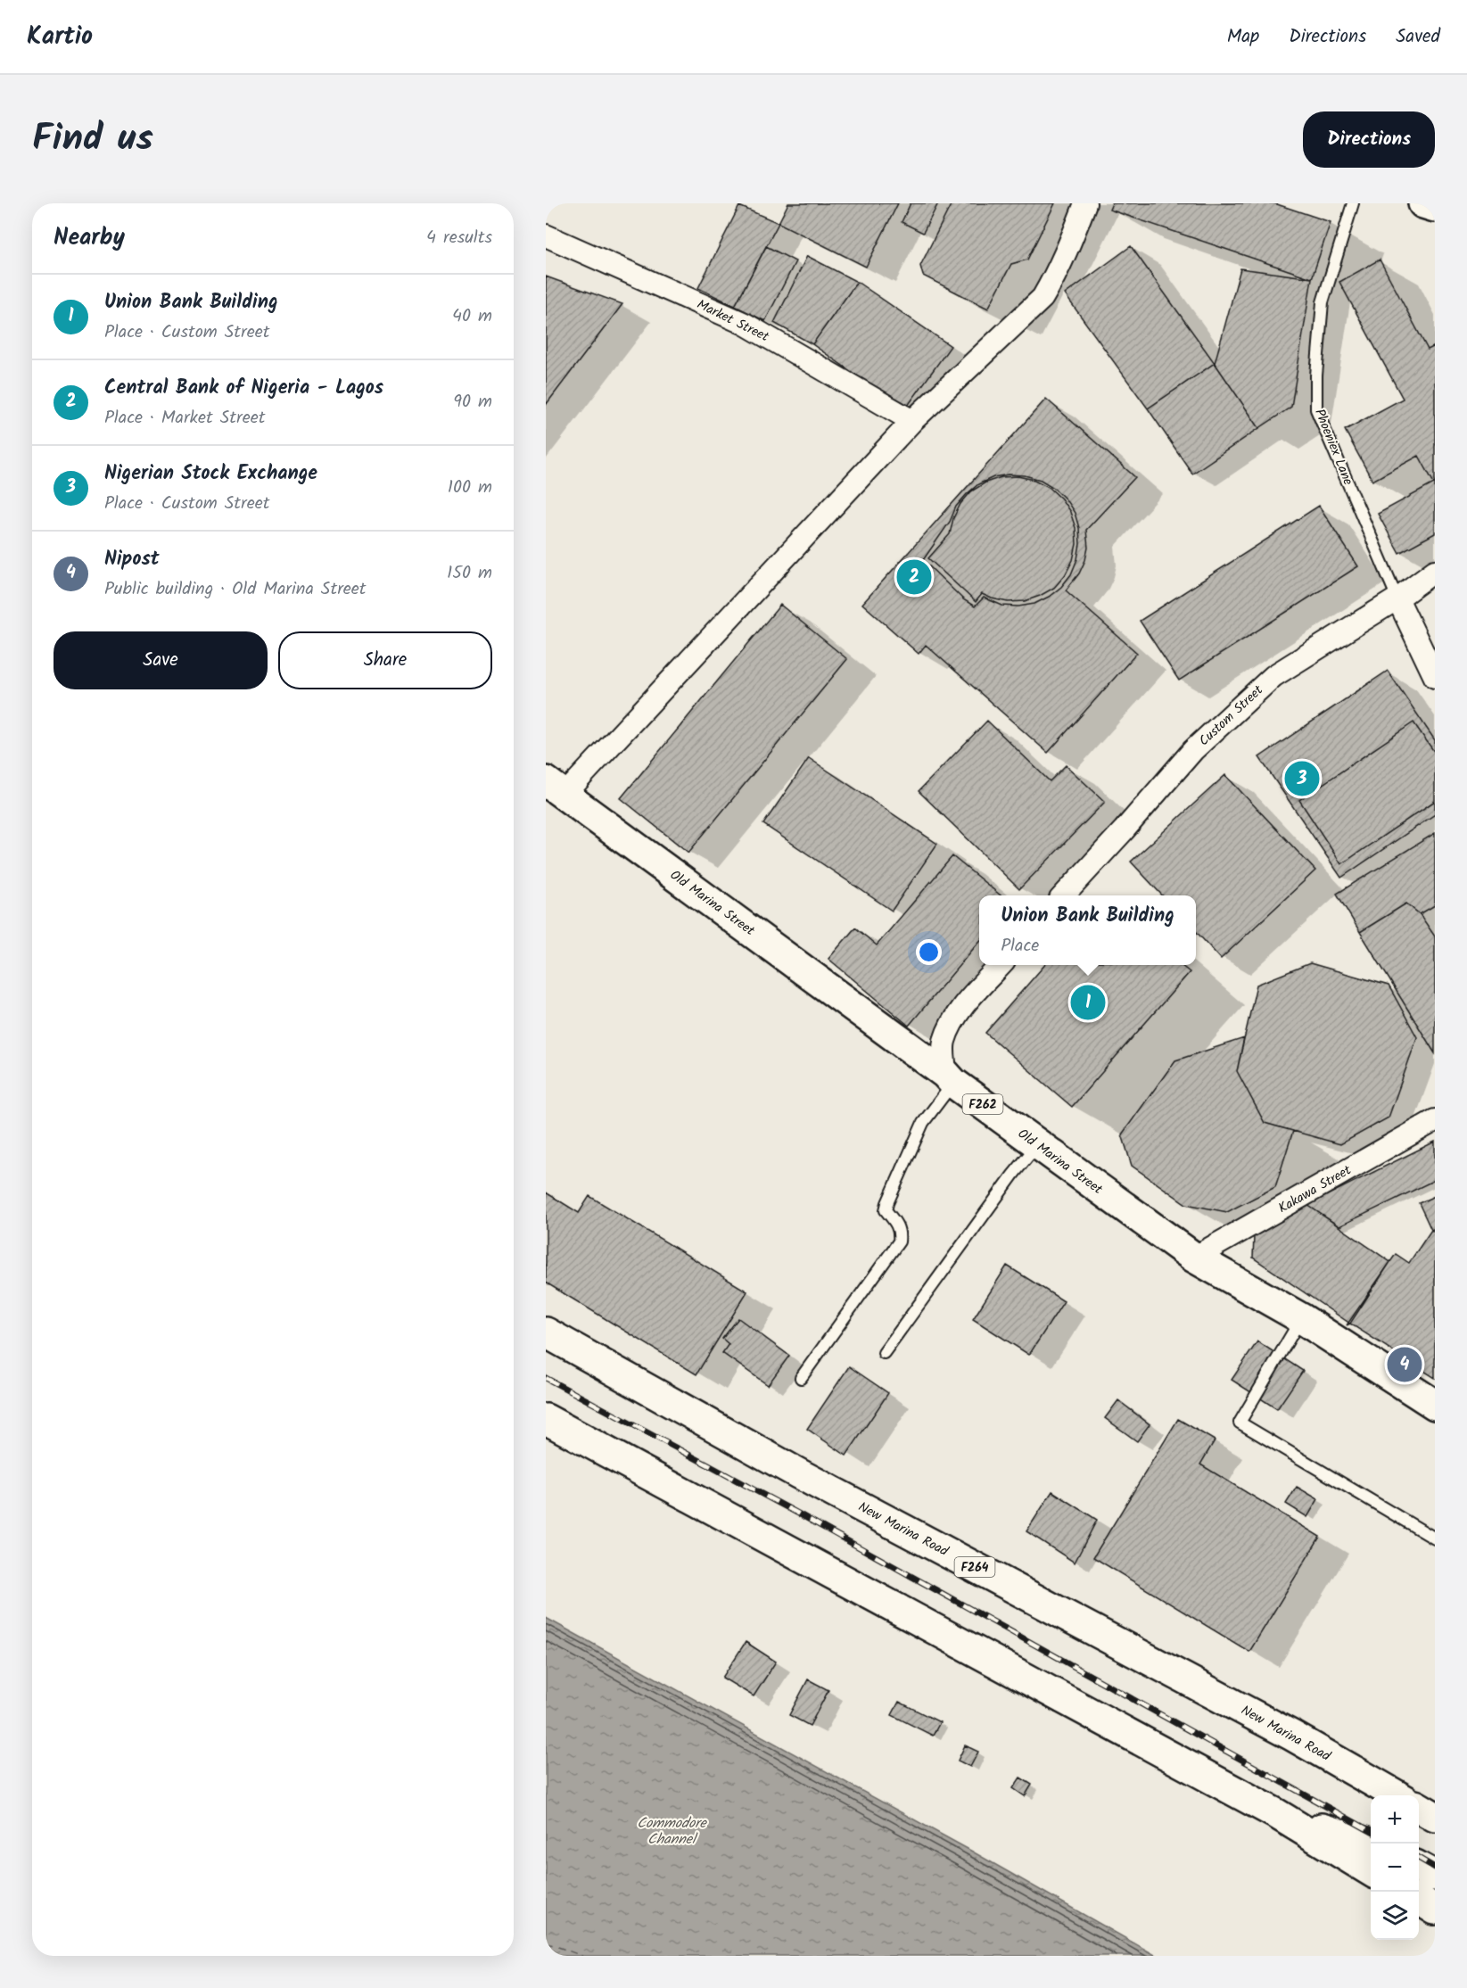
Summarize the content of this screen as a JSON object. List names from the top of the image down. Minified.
{"streets":{"main road":["Old Marina Street","F262","New Marina Road","F264"],"street":["Market Street","Phoeniex Lane","Custom Street","Kakawa Street"]},"crossings":[["Phoeniex Lane","Custom Street"],["Old Marina Street","Kakawa Street"]],"water":["Commodore Channel"],"page":{"header":"Kartio","nav":["Map","Directions","Saved"],"title":"Find us","buttons":["Directions",["Save","Share"]],"heading":["Nearby","4 results"],"list":[{"mark":"1","name":"Union Bank Building","note":"Place · Custom Street","value":"40 m"},{"mark":"2","name":"Central Bank of Nigeria - Lagos","note":"Place · Market Street","value":"90 m"},{"mark":"3","name":"Nigerian Stock Exchange","note":"Place · Custom Street","value":"100 m"},{"mark":"4","name":"Nipost","note":"Public building · Old Marina Street","value":"150 m"}],"pins":["2","3","1","4"],"popup":["Union Bank Building","Place"],"map_buttons":["+","−"]}}
